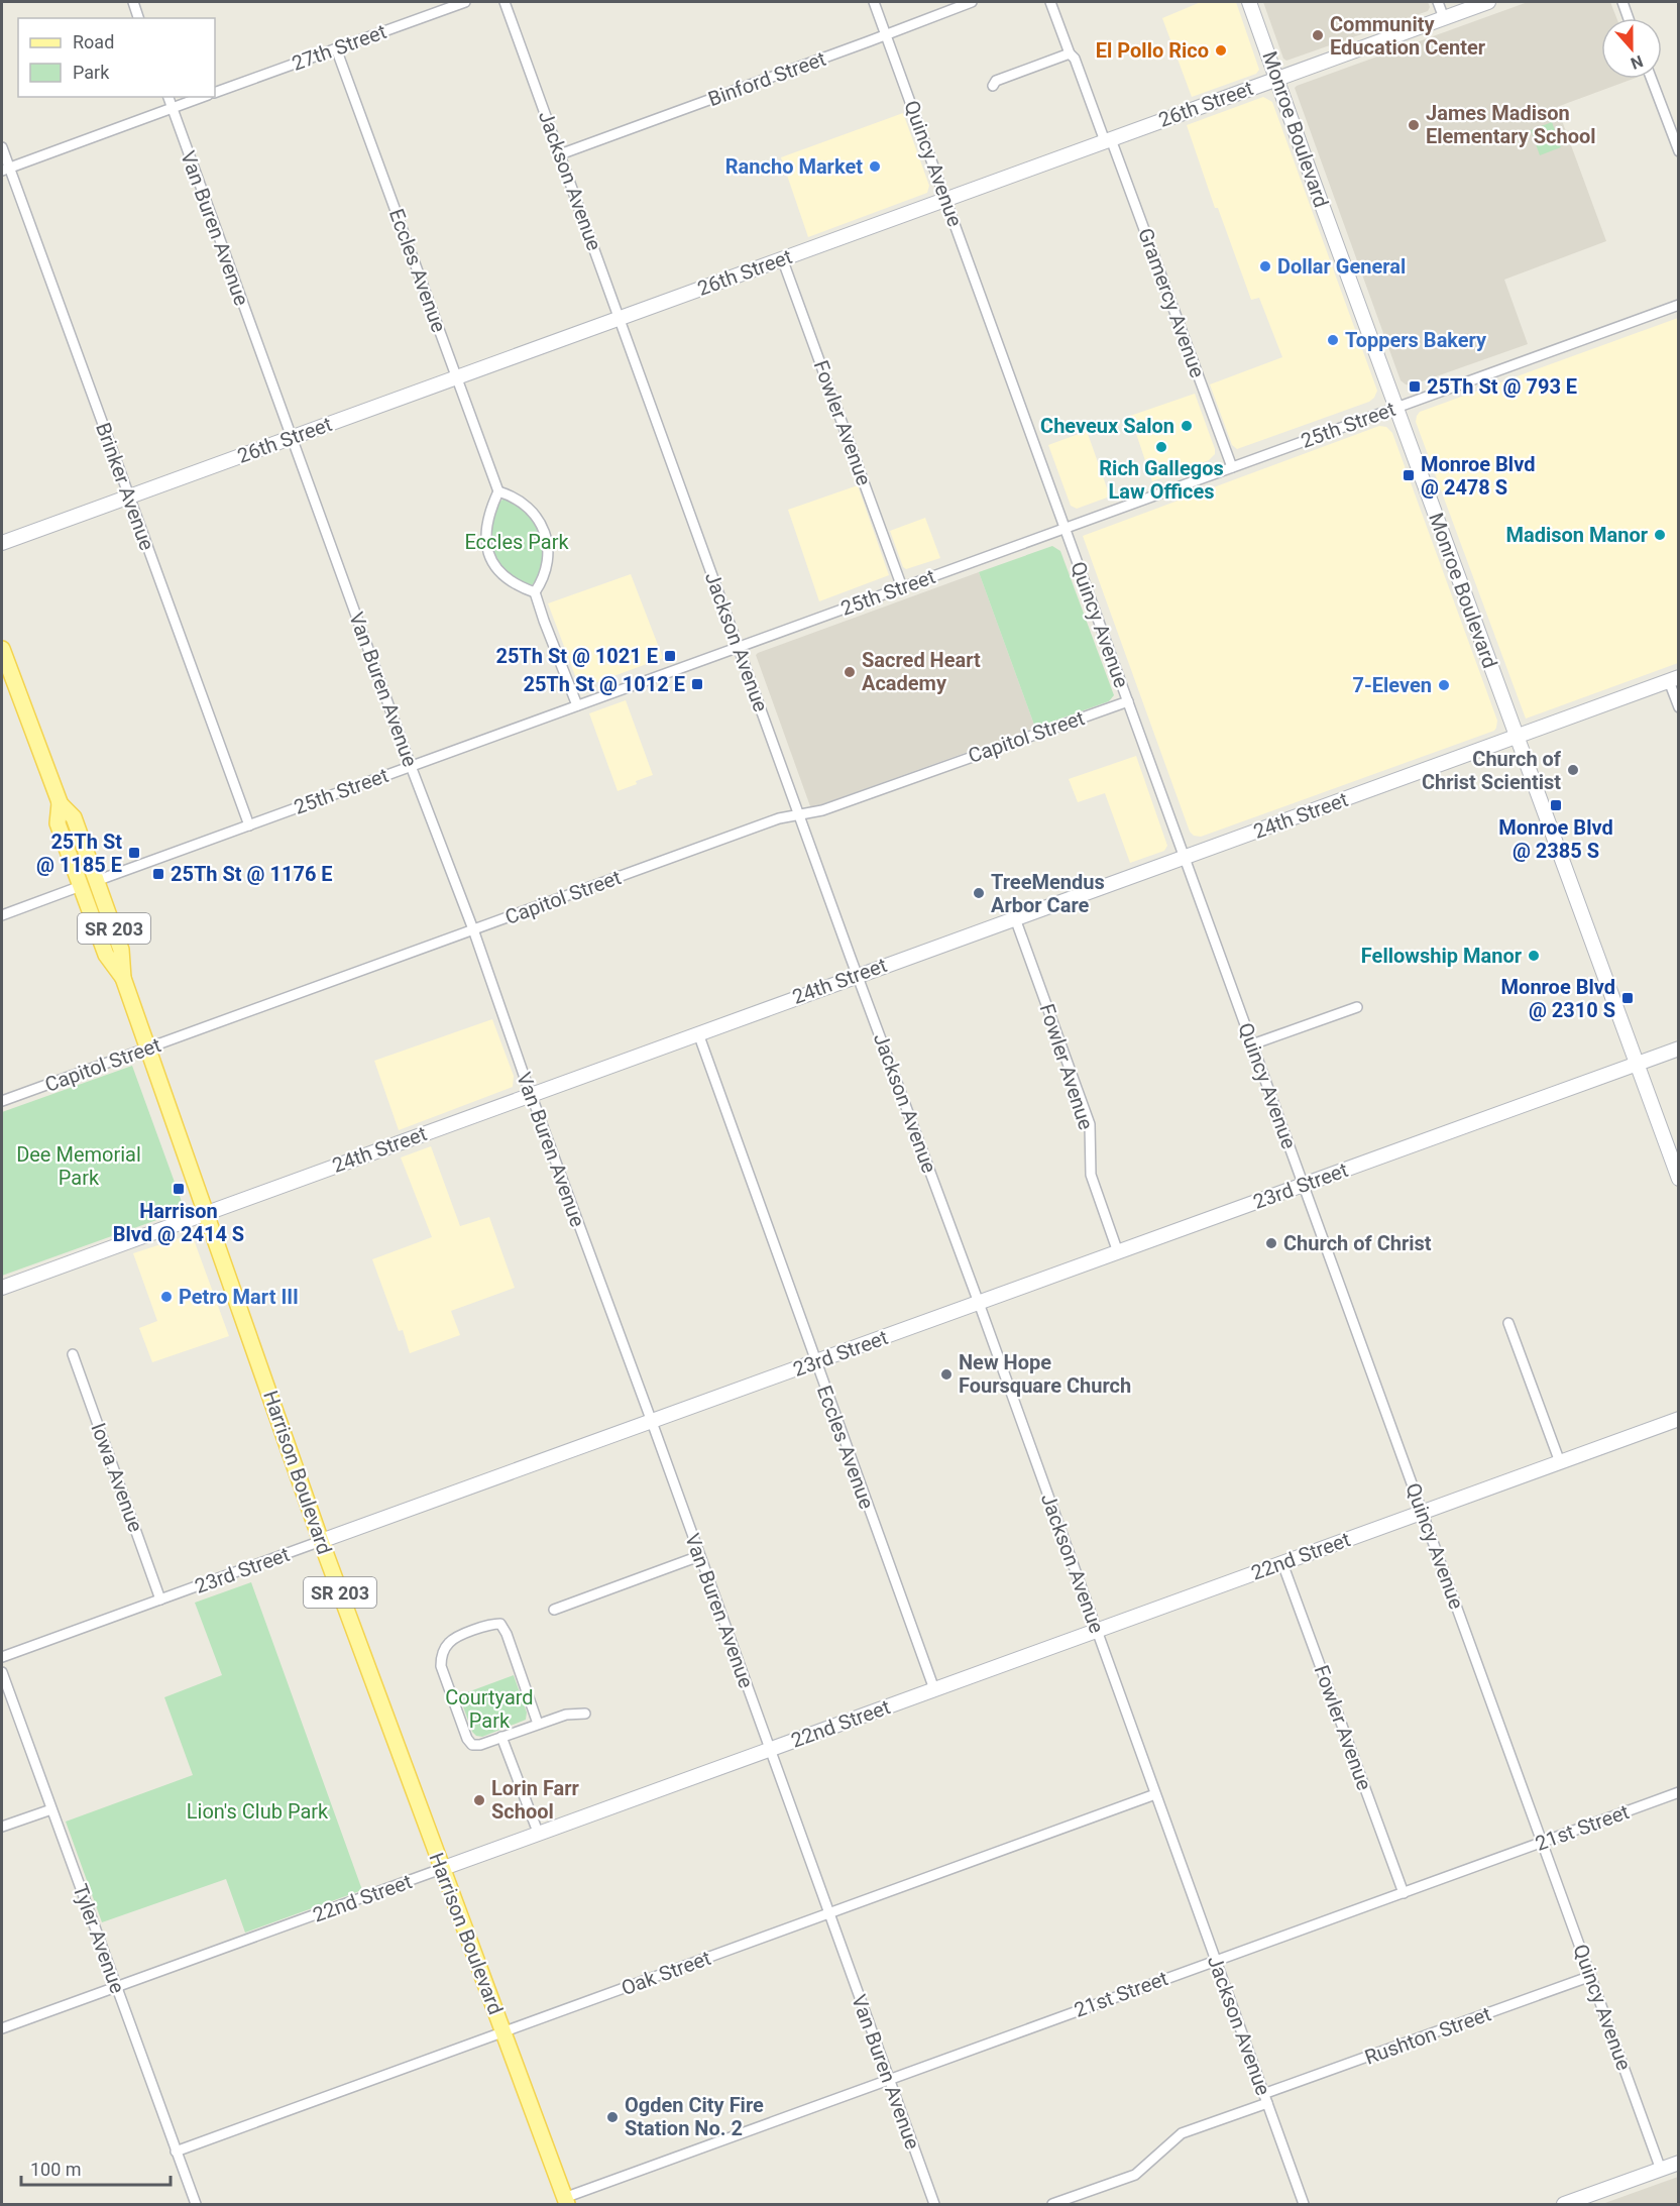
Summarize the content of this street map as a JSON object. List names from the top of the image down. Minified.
{"streets":{"main road":["SR 203","Harrison Boulevard"],"street":["27th Street","Binford Street","26th Street","Monroe Boulevard","Quincy Avenue","Jackson Avenue","Van Buren Avenue","Eccles Avenue","Gramercy Avenue","Fowler Avenue","25th Street","Brinker Avenue","Capitol Street","24th Street","23rd Street","Iowa Avenue","22nd Street","21st Street","Tyler Avenue","Oak Street","Rushton Street"]},"crossings":[["27th Street","Eccles Avenue"],["Binford Street","Quincy Avenue"],["Binford Street","Jackson Avenue"],["26th Street","Monroe Boulevard"],["26th Street","Quincy Avenue"],["26th Street","Jackson Avenue"],["26th Street","Van Buren Avenue"],["26th Street","Eccles Avenue"],["26th Street","Gramercy Avenue"],["26th Street","Fowler Avenue"],["26th Street","Brinker Avenue"],["Monroe Boulevard","25th Street"],["Monroe Boulevard","24th Street"],["Monroe Boulevard","23rd Street"],["Quincy Avenue","25th Street"],["Quincy Avenue","Capitol Street"],["Quincy Avenue","24th Street"],["Quincy Avenue","23rd Street"],["Quincy Avenue","22nd Street"],["Quincy Avenue","21st Street"],["Quincy Avenue","Rushton Street"],["Jackson Avenue","25th Street"],["Jackson Avenue","Capitol Street"],["Jackson Avenue","24th Street"],["Jackson Avenue","23rd Street"],["Jackson Avenue","22nd Street"],["Jackson Avenue","21st Street"],["Jackson Avenue","Oak Street"],["Jackson Avenue","Rushton Street"],["Van Buren Avenue","25th Street"],["Van Buren Avenue","Capitol Street"],["Van Buren Avenue","24th Street"],["Van Buren Avenue","23rd Street"],["Van Buren Avenue","22nd Street"],["Van Buren Avenue","21st Street"],["Van Buren Avenue","Oak Street"],["Eccles Avenue","24th Street"],["Eccles Avenue","23rd Street"],["Eccles Avenue","22nd Street"],["Gramercy Avenue","25th Street"],["Fowler Avenue","25th Street"],["Fowler Avenue","24th Street"],["Fowler Avenue","23rd Street"],["Fowler Avenue","22nd Street"],["Fowler Avenue","21st Street"],["25th Street","Brinker Avenue"],["25th Street","Harrison Boulevard"],["Capitol Street","Harrison Boulevard"],["24th Street","Harrison Boulevard"],["SR 203","Harrison Boulevard"],["23rd Street","Harrison Boulevard"],["23rd Street","Iowa Avenue"],["Harrison Boulevard","22nd Street"],["Harrison Boulevard","21st Street"],["Harrison Boulevard","Oak Street"],["22nd Street","Tyler Avenue"],["Tyler Avenue","Oak Street"]],"parks":["Eccles Park","Dee Memorial Park","Courtyard Park","Lion's Club Park"],"places":{"other":["Community Education Center","El Pollo Rico","James Madison Elementary School","Rancho Market","Dollar General","Toppers Bakery","Cheveux Salon","Rich Gallegos Law Offices","Madison Manor","Sacred Heart Academy","7-Eleven","Church of Christ Scientist","TreeMendus Arbor Care","Fellowship Manor","Church of Christ","Petro Mart III","New Hope Foursquare Church","Lorin Farr School","Ogden City Fire Station No. 2"],"transit":["25Th St @ 793 E","Monroe Blvd @ 2478 S","25Th St @ 1021 E","25Th St @ 1012 E","Monroe Blvd @ 2385 S","25Th St @ 1185 E","25Th St @ 1176 E","Monroe Blvd @ 2310 S","Harrison Blvd @ 2414 S"]},"legend":["Road","Park"],"scale_bar":"100 m","north":"bottom"}
